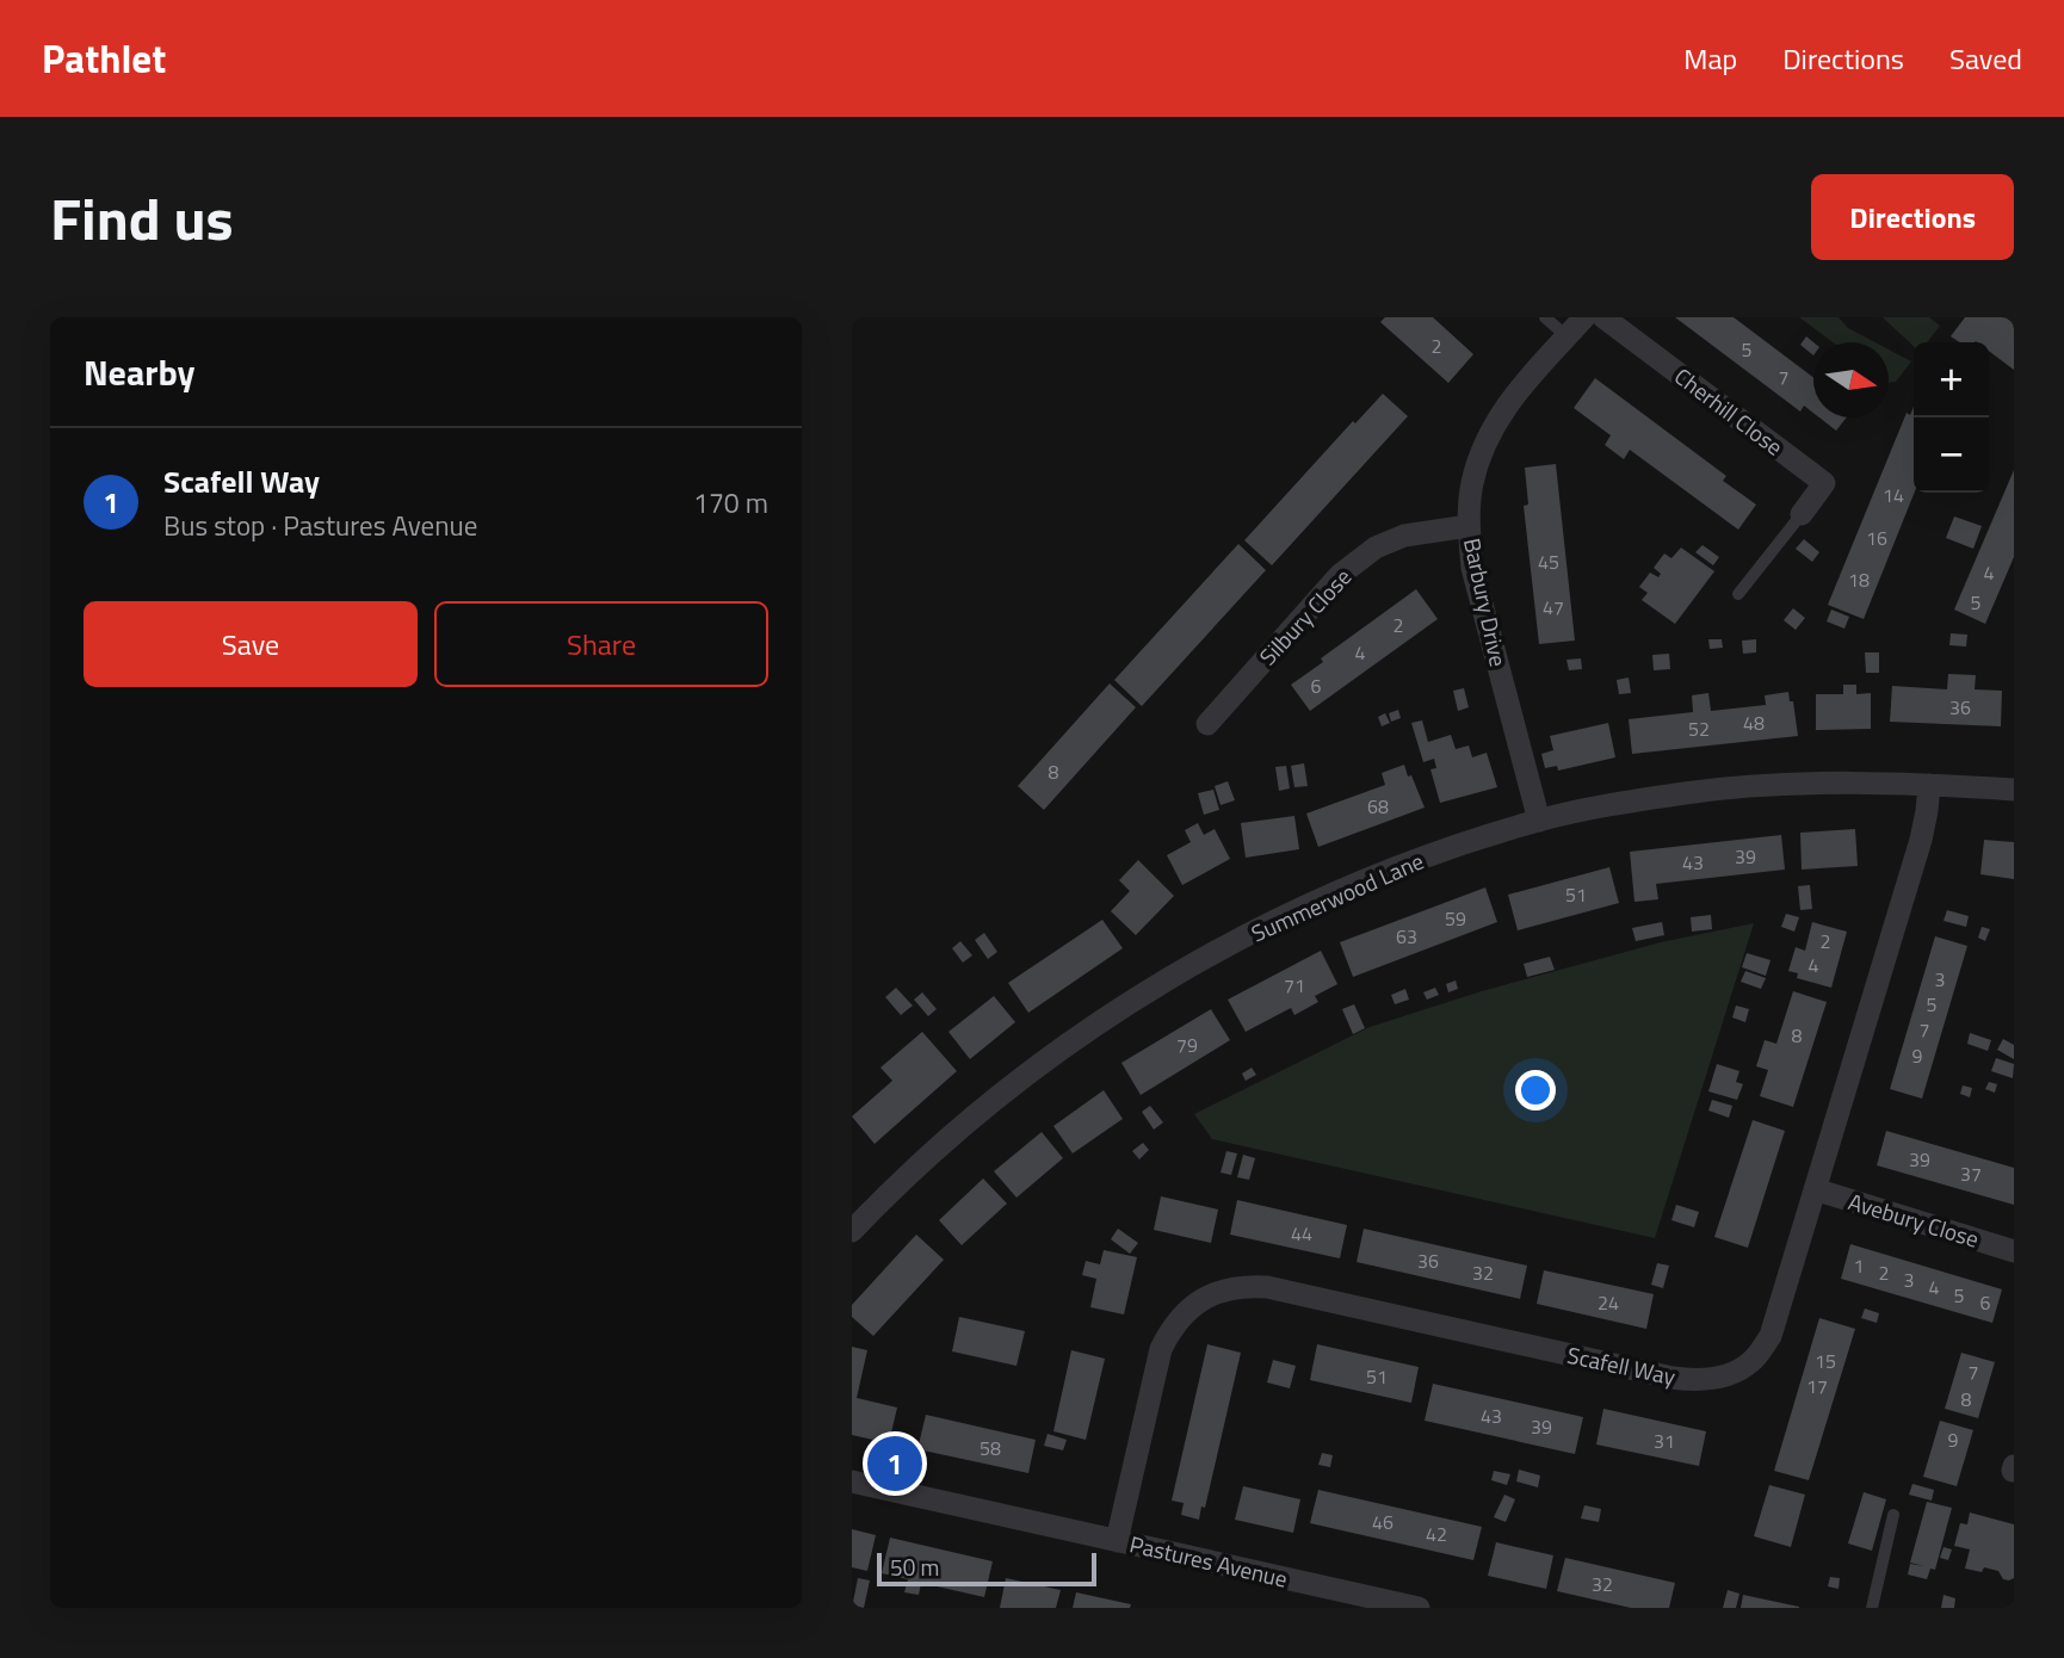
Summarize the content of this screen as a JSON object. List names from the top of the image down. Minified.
{"streets":{"street":["Cherhill Close","Barbury Drive","Silbury Close","Summerwood Lane","Avebury Close","Scafell Way","Pastures Avenue"]},"crossings":[["Barbury Drive","Silbury Close"],["Barbury Drive","Summerwood Lane"],["Summerwood Lane","Scafell Way"],["Avebury Close","Scafell Way"],["Scafell Way","Pastures Avenue"]],"house_numbers":["2","5","7","14","16","45","4","18","5","47","2","4","6","36","48","52","8","68","39","43","51","59","63","2","4","3","71","5","7","8","79","9","39","37","44","36","1","32","2","3","4","5","24","6","15","7","51","17","8","43","39","9","31","58","46","42","32"],"scale_bar":"50 m","north":"right","page":{"header":"Pathlet","nav":["Map","Directions","Saved"],"title":"Find us","buttons":["Directions",["Save","Share"]],"heading":"Nearby","map_buttons":["+","−"],"list":[{"mark":"1","name":"Scafell Way","note":"Bus stop · Pastures Avenue","value":"170 m"}],"pins":"1","scale":"50 m"}}
